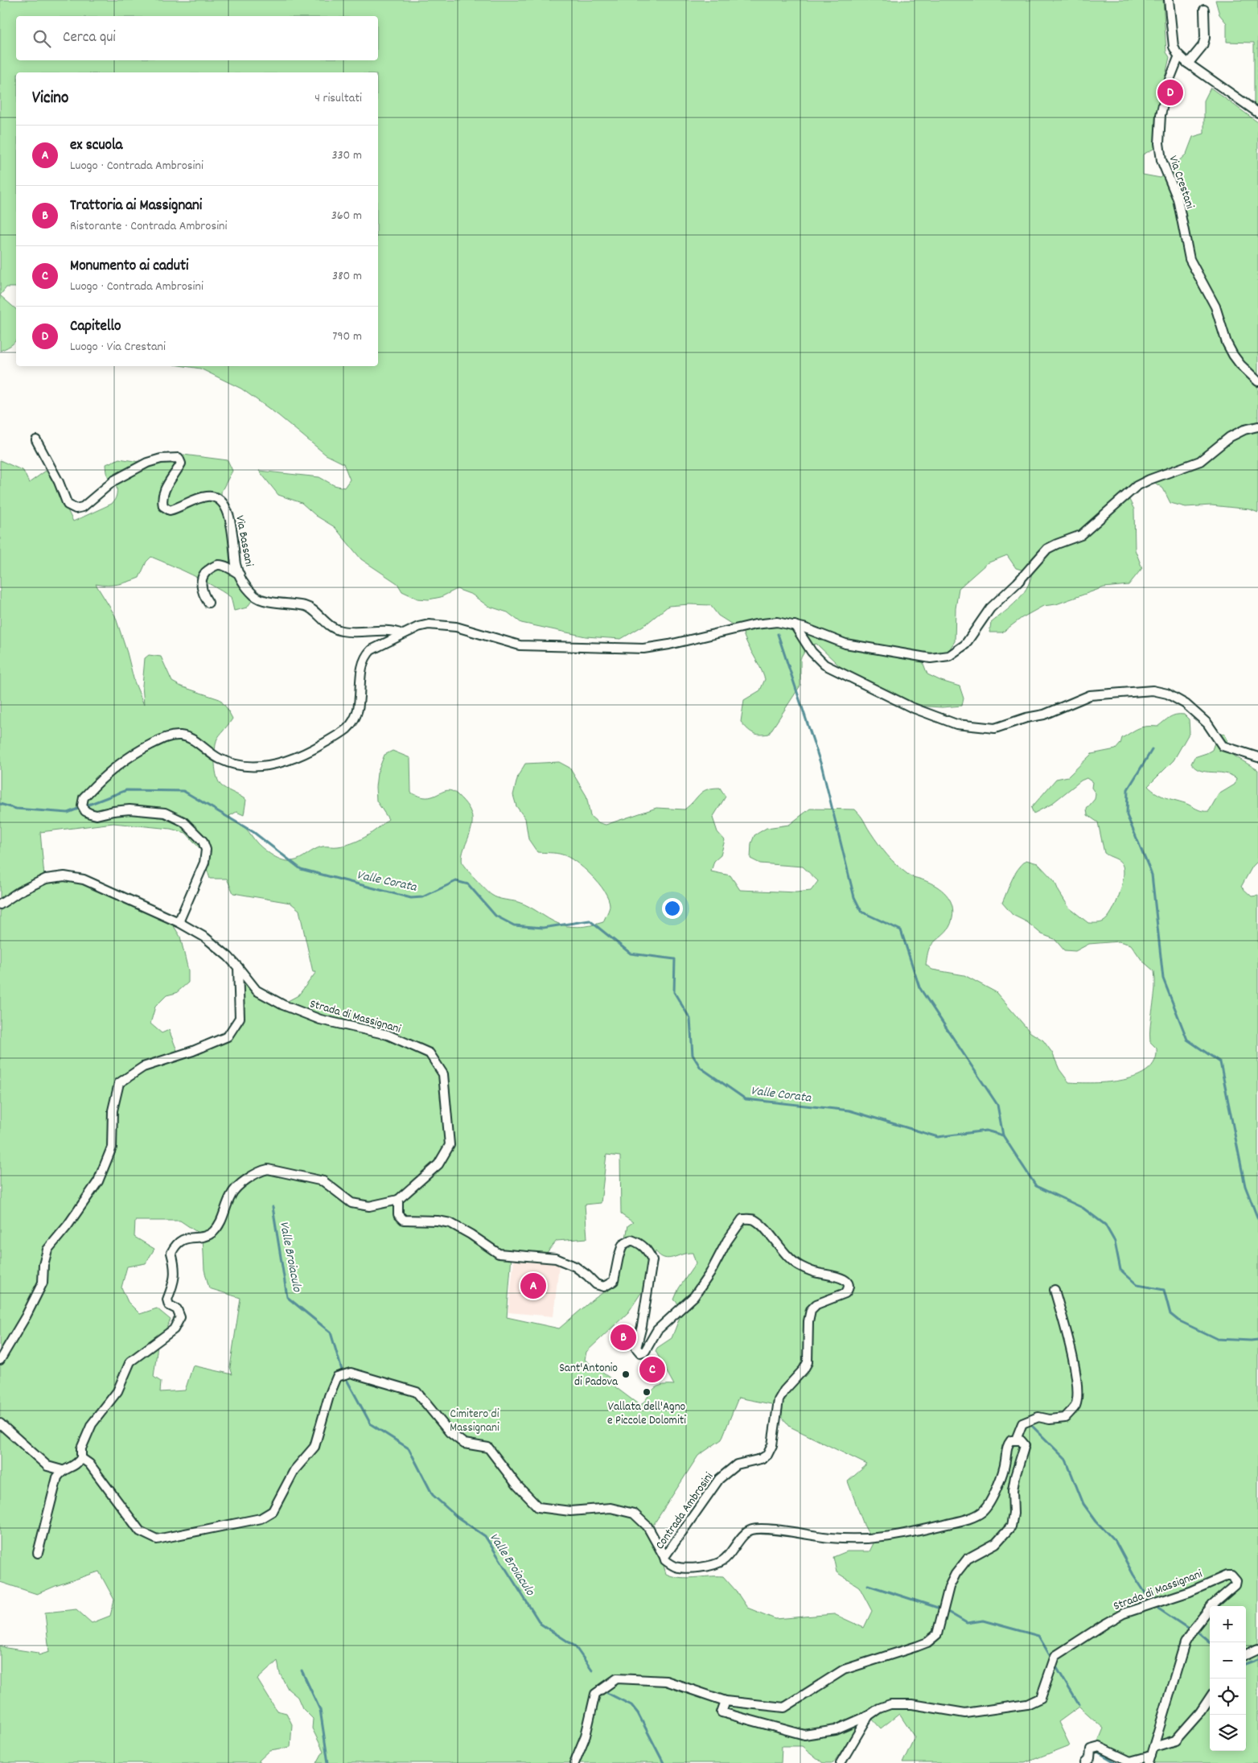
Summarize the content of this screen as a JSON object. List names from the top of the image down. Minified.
{"streets":{"street":["Via Crestani","Via Bassani","Strada di Massignani","Contrada Ambrosini"]},"crossings":[["Strada di Massignani","Contrada Ambrosini"]],"water":["Valle Corata","Valle Broiaculo"],"parks":["Cimitero di Massignani"],"places":["Sant'Antonio di Padova","Vallata dell'Agno e Piccole Dolomiti"],"page":{"search":"Cerca qui","heading":["Vicino","4 risultati"],"pins":["D","A","B","C"],"list":[{"mark":"A","name":"ex scuola","note":"Luogo · Contrada Ambrosini","value":"330 m"},{"mark":"B","name":"Trattoria ai Massignani","note":"Ristorante · Contrada Ambrosini","value":"360 m"},{"mark":"C","name":"Monumento ai caduti","note":"Luogo · Contrada Ambrosini","value":"380 m"},{"mark":"D","name":"Capitello","note":"Luogo · Via Crestani","value":"790 m"}],"map_buttons":["+","−"]}}
